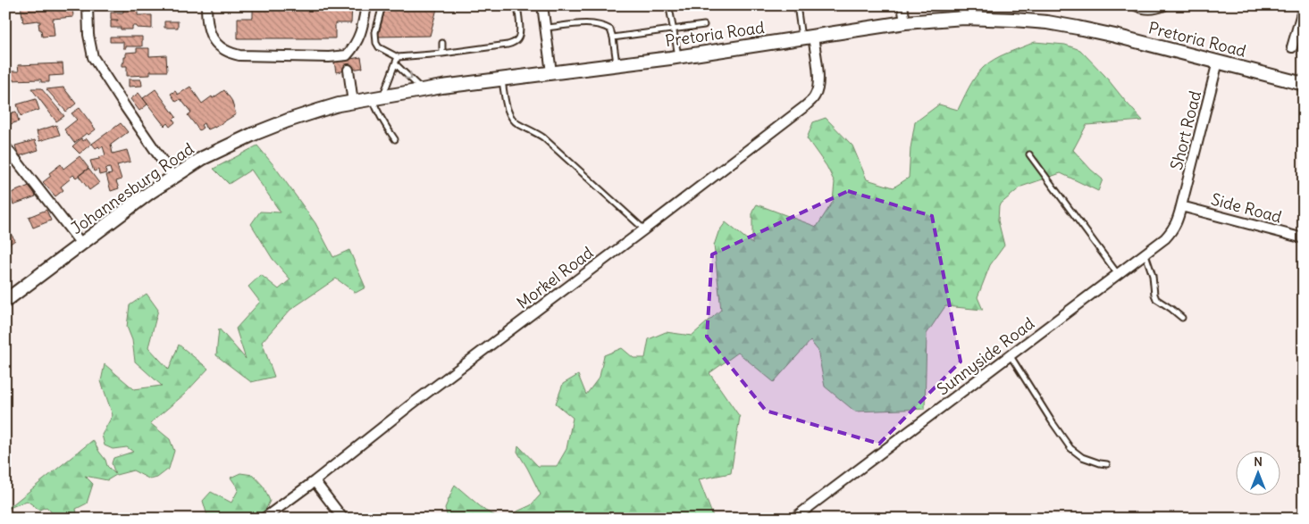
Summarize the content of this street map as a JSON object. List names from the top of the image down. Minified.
{"streets":{"main road":["Pretoria Road","Johannesburg Road"],"street":["Short Road","Side Road","Morkel Road","Sunnyside Road"]},"crossings":[["Pretoria Road","Short Road"],["Pretoria Road","Johannesburg Road"],["Pretoria Road","Morkel Road"],["Short Road","Side Road"],["Short Road","Sunnyside Road"],["Side Road","Sunnyside Road"]],"north":"top"}
